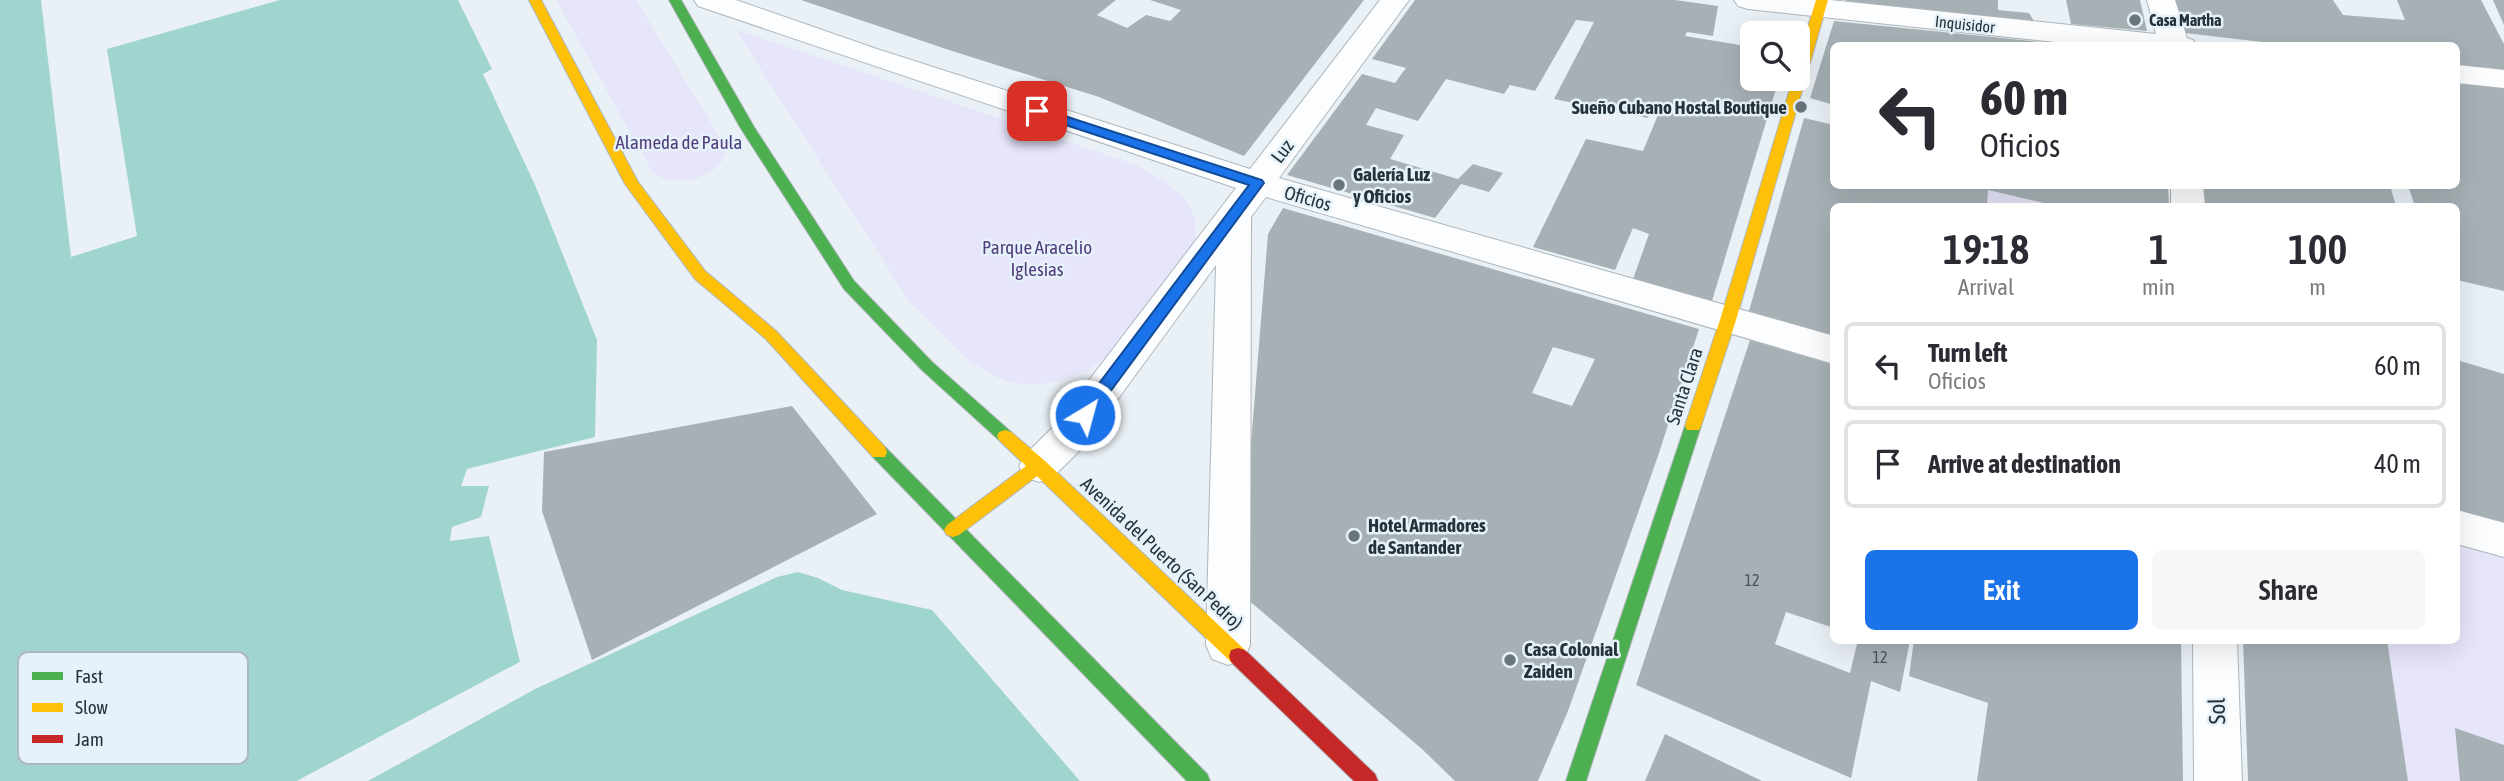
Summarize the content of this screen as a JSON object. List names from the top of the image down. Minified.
{"streets":{"main road":["Santa Clara","Avenida del Puerto (San Pedro)"],"street":["Inquisidor","Luz","Oficios","Sol"]},"crossings":[["Inquisidor","Santa Clara"],["Luz","Oficios"],["Luz","Avenida del Puerto (San Pedro)"],["Oficios","Santa Clara"],["Oficios","Avenida del Puerto (San Pedro)"]],"parks":["Alameda de Paula","Parque Aracelio Iglesias"],"places":["Casa Martha","Sueño Cubano Hostal Boutique","Galería Luz y Oficios","Hotel Armadores de Santander","Casa Colonial Zaiden"],"house_numbers":["12","12"],"legend":["Fast","Slow","Jam"],"page":{"turn":["60 m","Oficios"],"eta":["19:18","Arrival","1","min","100","m"],"list":[{"name":"Turn left","note":"Oficios","value":"60 m"},{"name":"Arrive at destination","value":"40 m"}],"buttons":["Exit","Share"]}}
